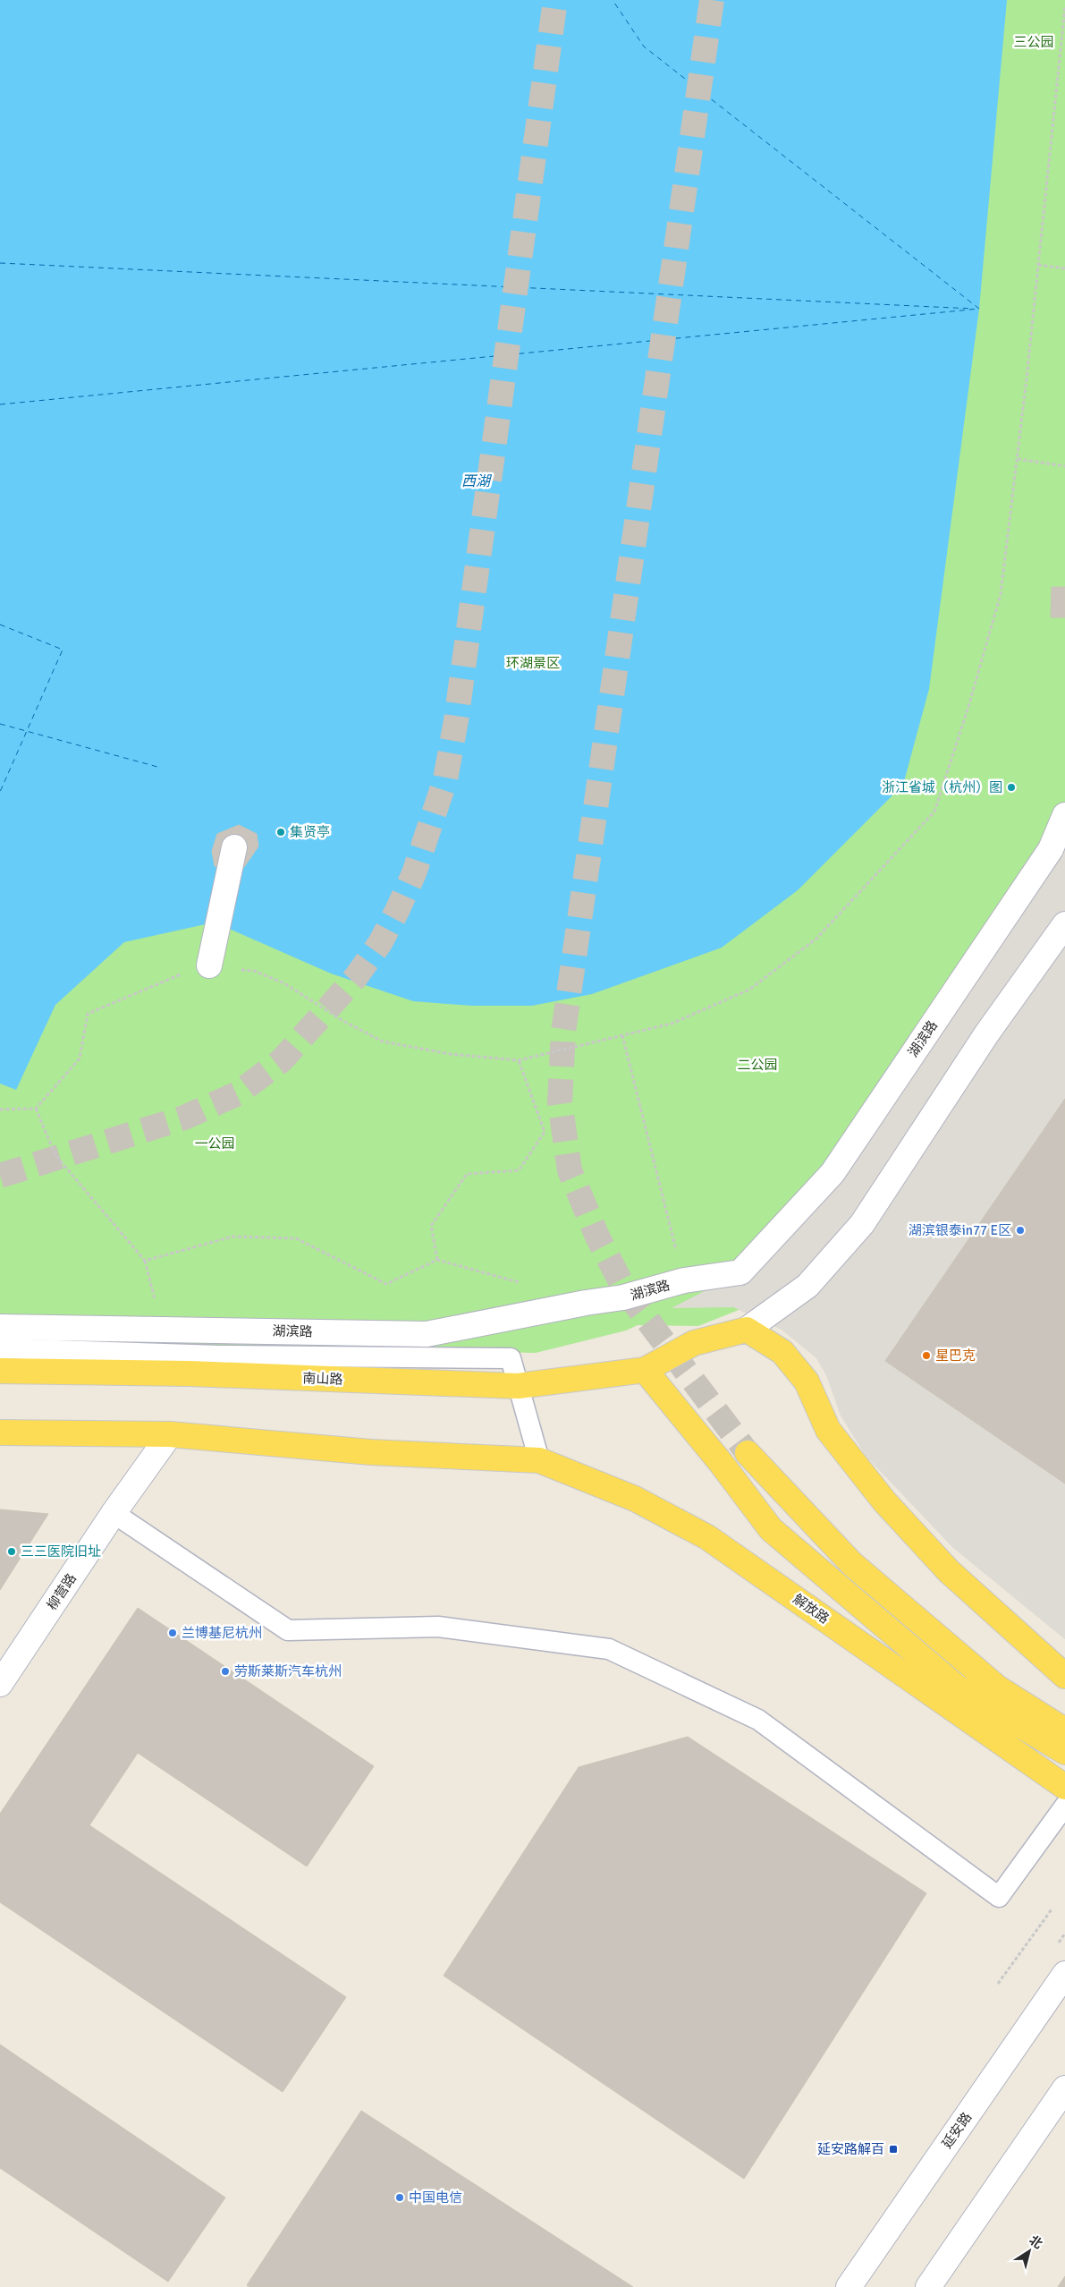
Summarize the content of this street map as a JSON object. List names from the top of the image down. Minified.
{"streets":{"main road":["南山路","解放路"],"street":["湖滨路","柳营路","延安路"]},"water":["西湖"],"parks":["三公园","环湖景区","二公园","一公园"],"places":{"other":["浙江省城（杭州）图","集贤亭","湖滨银泰in77 E区","星巴克","三三医院旧址","兰博基尼杭州","劳斯莱斯汽车杭州","中国电信"],"transit":["延安路解百"]},"north":"top right"}
